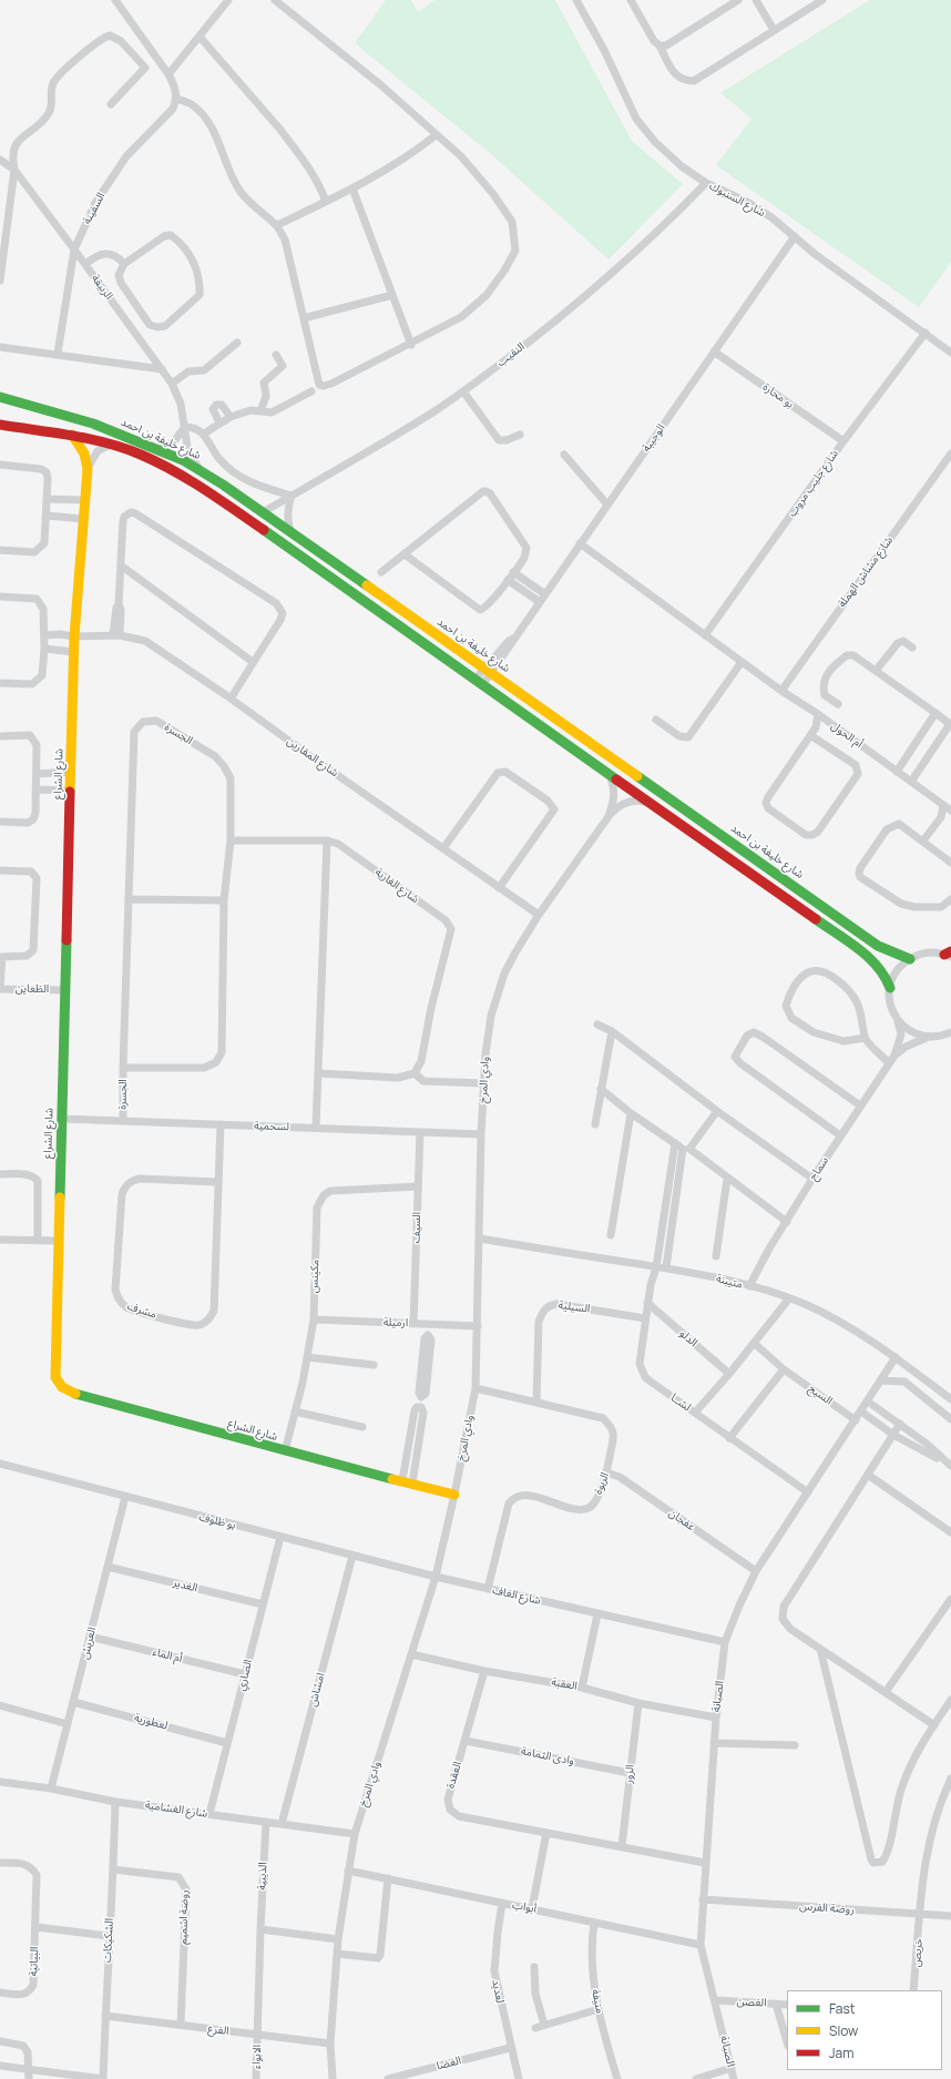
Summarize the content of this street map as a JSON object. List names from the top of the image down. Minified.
{"streets":{"street":["شارع السنبوك","السفينة","الربيقة","النقيب","بو محارة","الوجيبة","شارع خليفة بن احمد","شارع جليب مروب","شارع مشاش الهملة","الجسرة","أم الحول","شارع المقارين","شارع الشراع","شارع الغارية","الظعاين","وادي المرخ","لسحمية","سماح","السيف","مكينس","متيبنة","السيلية","مشرف","ارميلة","الدلو","السيج","لشــا","الربوة","عفجان","بو ظلوف","الغدير","شارع الغاف","العريش","أم الماء","الصاري","العقبة","امشاش","الصبانة","لعطورية","وادى الثمامة","الزور","العقدة","شارع الغشامية","الذيبية","أبواب","روضة الفرس","روضة اشميم","الشكيكات","خريص","البياتية","لعديد","منيفة","الغصن","الفرع","الابواء","الغضا"]},"crossings":[["شارع السنبوك","النقيب"],["شارع السنبوك","الوجيبة"],["شارع السنبوك","شارع جليب مروب"],["السفينة","الربيقة"],["الربيقة","شارع خليفة بن احمد"],["النقيب","شارع خليفة بن احمد"],["بو محارة","الوجيبة"],["بو محارة","شارع جليب مروب"],["الوجيبة","شارع خليفة بن احمد"],["الوجيبة","أم الحول"],["شارع خليفة بن احمد","شارع الشراع"],["شارع خليفة بن احمد","وادي المرخ"],["شارع جليب مروب","أم الحول"],["شارع مشاش الهملة","أم الحول"],["الجسرة","لسحمية"],["شارع المقارين","شارع الشراع"],["شارع المقارين","وادي المرخ"],["شارع الشراع","الظعاين"],["شارع الشراع","وادي المرخ"],["شارع الشراع","لسحمية"],["شارع الشراع","مكينس"],["وادي المرخ","لسحمية"],["وادي المرخ","متيبنة"],["وادي المرخ","ارميلة"],["وادي المرخ","الربوة"],["وادي المرخ","بو ظلوف"],["وادي المرخ","شارع الغاف"],["وادي المرخ","العقبة"],["وادي المرخ","شارع الغشامية"],["وادي المرخ","أبواب"],["وادي المرخ","الفرع"],["لسحمية","السيف"],["لسحمية","مشرف"],["سماح","متيبنة"],["السيف","مكينس"],["السيف","ارميلة"],["مكينس","ارميلة"],["متيبنة","لشــا"],["متيبنة","الصبانة"],["السيلية","لشــا"],["السيلية","الربوة"],["الدلو","لشــا"],["السيج","الصبانة"],["لشــا","الصبانة"],["الربوة","عفجان"],["الربوة","شارع الغاف"],["عفجان","الصبانة"],["بو ظلوف","شارع الغاف"],["بو ظلوف","العريش"],["بو ظلوف","الصاري"],["بو ظلوف","امشاش"],["الغدير","العريش"],["الغدير","الصاري"],["شارع الغاف","الصبانة"],["العريش","أم الماء"],["العريش","لعطورية"],["العريش","شارع الغشامية"],["أم الماء","الصاري"],["الصاري","لعطورية"],["الصاري","شارع الغشامية"],["العقبة","الصبانة"],["العقبة","الزور"],["العقبة","العقدة"],["امشاش","شارع الغشامية"],["الصبانة","العقدة"],["الصبانة","أبواب"],["الصبانة","روضة الفرس"],["الصبانة","الغصن"],["وادى الثمامة","الزور"],["وادى الثمامة","العقدة"],["الزور","العقدة"],["شارع الغشامية","الذيبية"],["شارع الغشامية","الشكيكات"],["الذيبية","الفرع"],["الذيبية","الابواء"],["أبواب","لعديد"],["أبواب","منيفة"],["روضة الفرس","خريص"],["روضة اشميم","الشكيكات"],["روضة اشميم","الفرع"],["الشكيكات","الفرع"],["لعديد","الغضا"],["الفرع","الابواء"]],"legend":["Fast","Slow","Jam"]}
